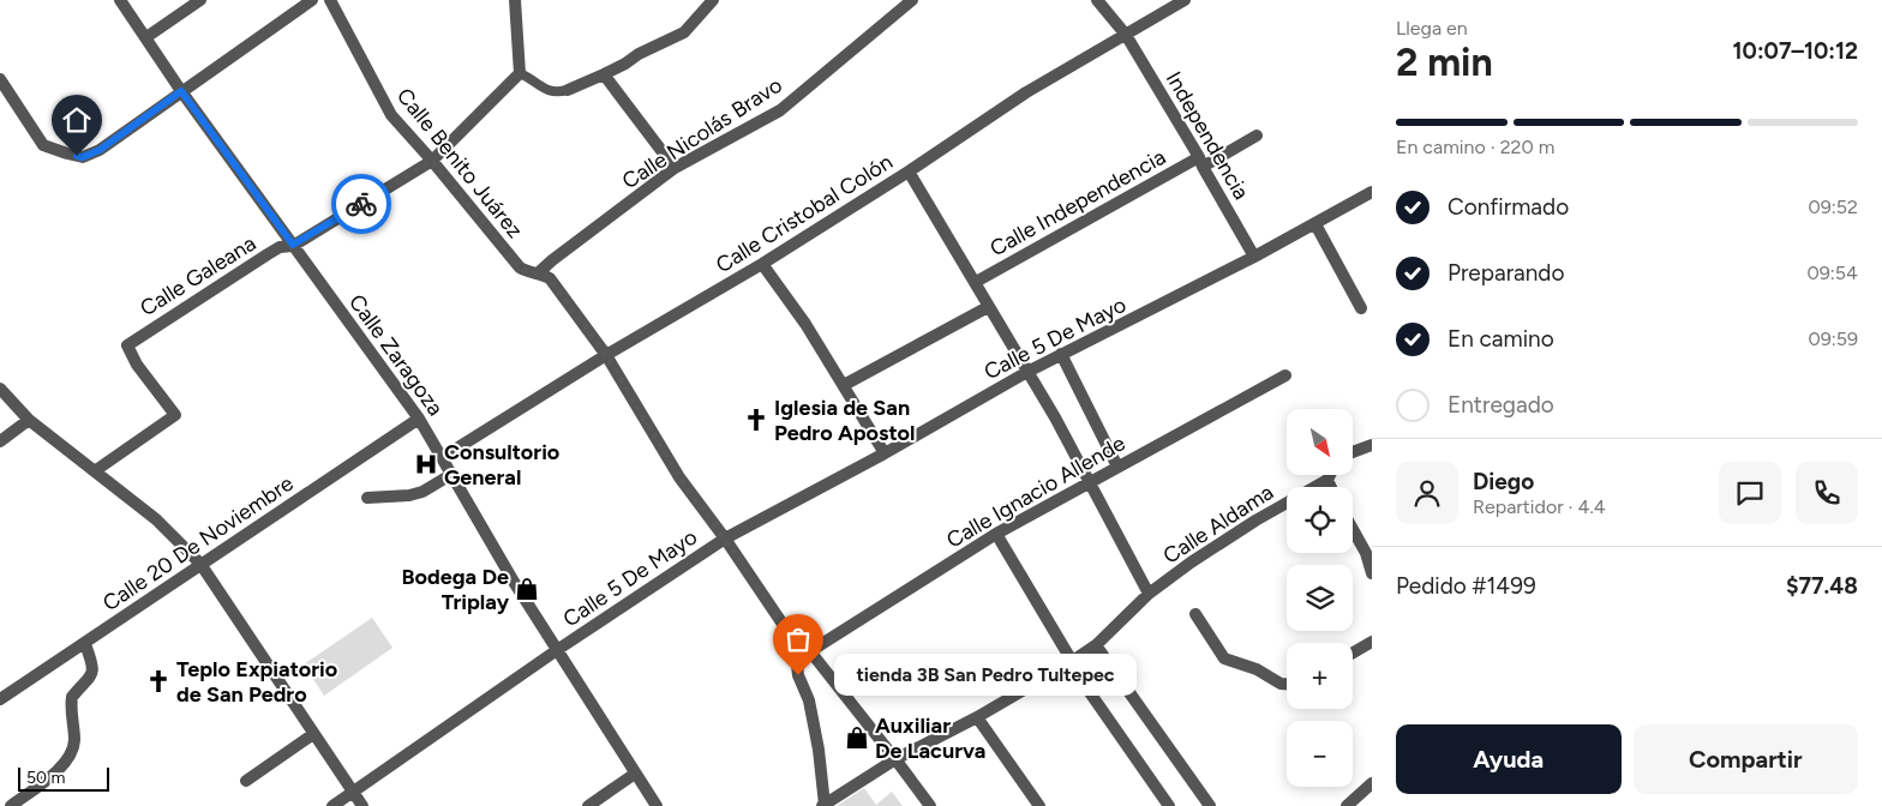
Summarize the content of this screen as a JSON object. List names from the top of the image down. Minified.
{"streets":{"street":["Calle Nicolás Bravo","Independencia","Calle Benito Juárez","Calle Independencia","Calle Cristobal Colón","Calle Galeana","Calle 5 De Mayo","Calle Zaragoza","Calle Ignacio Allende","Calle Aldama","Calle 20 De Noviembre"]},"crossings":[["Calle Nicolás Bravo","Calle Benito Juárez"],["Independencia","Calle Independencia"],["Independencia","Calle Cristobal Colón"],["Independencia","Calle 5 De Mayo"],["Calle Benito Juárez","Calle Cristobal Colón"],["Calle Benito Juárez","Calle Galeana"],["Calle Benito Juárez","Calle 5 De Mayo"],["Calle Cristobal Colón","Calle Zaragoza"],["Calle Galeana","Calle Zaragoza"],["Calle 5 De Mayo","Calle Zaragoza"],["Calle Zaragoza","Calle 20 De Noviembre"]],"places":{"church":["Iglesia de San Pedro Apostol","Teplo Expiatorio de San Pedro"],"hospital":["Consultorio General"],"shop":["Bodega De Triplay","Auxiliar De Lacurva"],"other":["tienda 3B San Pedro Tultepec"]},"scale_bar":"50 m","north":"bottom right","page":{"heading":["2 min","Llega en","10:07–10:12"],"panel":["Diego","Repartidor · 4.4","Pedido #1499","$77.48"],"bar":"En camino · 220 m","list":[["Confirmado","09:52"],["Preparando","09:54"],["En camino","09:59"],"Entregado"],"map_buttons":["+","−"],"bubble":"tienda 3B San Pedro Tultepec","buttons":["Ayuda","Compartir"],"scale":"50 m"}}
